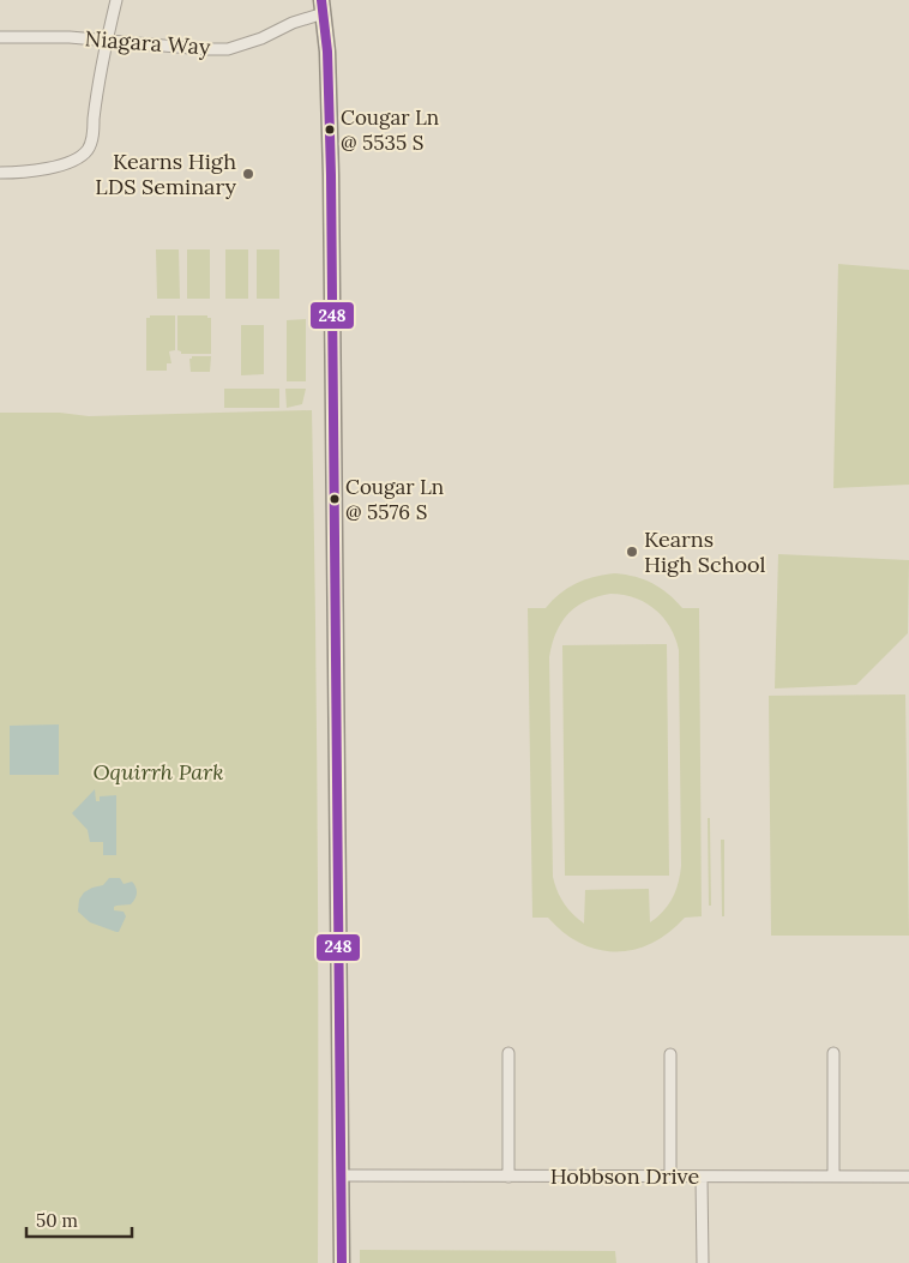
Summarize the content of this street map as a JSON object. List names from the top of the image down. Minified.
{"streets":{"street":["Niagara Way","Hobbson Drive"]},"parks":["Oquirrh Park"],"places":["Cougar Ln @ 5535 S","Kearns High LDS Seminary","Cougar Ln @ 5576 S","Kearns High School"],"lines":["transit line 248"],"scale_bar":"50 m"}
